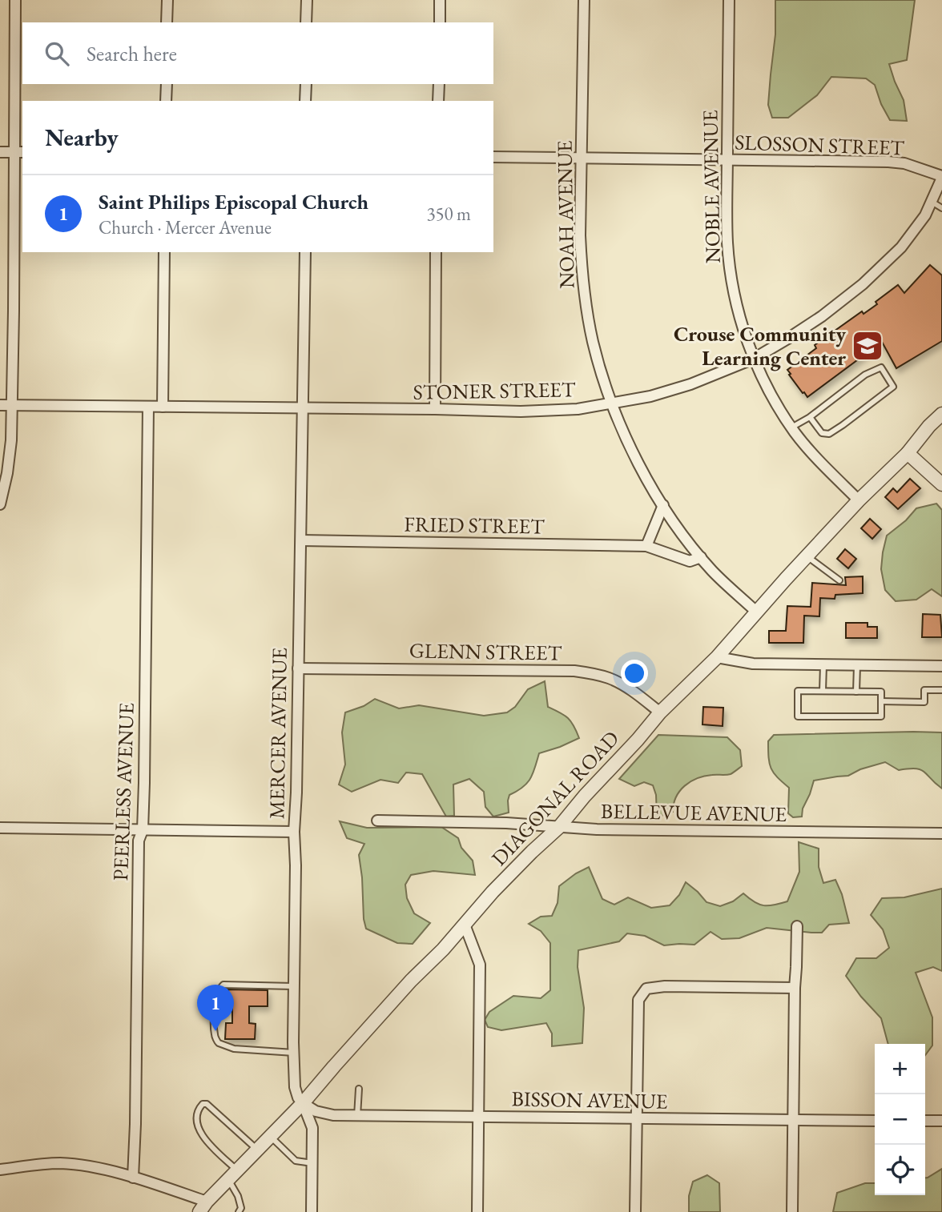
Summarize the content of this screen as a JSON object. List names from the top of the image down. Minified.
{"streets":{"street":["SLOSSON STREET","NOBLE AVENUE","NOAH AVENUE","STONER STREET","FRIED STREET","GLENN STREET","MERCER AVENUE","PEERLESS AVENUE","DIAGONAL ROAD","BELLEVUE AVENUE","BISSON AVENUE"]},"crossings":[["SLOSSON STREET","NOBLE AVENUE"],["SLOSSON STREET","NOAH AVENUE"],["SLOSSON STREET","STONER STREET"],["NOBLE AVENUE","STONER STREET"],["NOBLE AVENUE","DIAGONAL ROAD"],["NOAH AVENUE","STONER STREET"],["NOAH AVENUE","FRIED STREET"],["NOAH AVENUE","DIAGONAL ROAD"],["STONER STREET","MERCER AVENUE"],["STONER STREET","PEERLESS AVENUE"],["FRIED STREET","MERCER AVENUE"],["GLENN STREET","MERCER AVENUE"],["GLENN STREET","DIAGONAL ROAD"],["MERCER AVENUE","DIAGONAL ROAD"],["MERCER AVENUE","BISSON AVENUE"],["DIAGONAL ROAD","BELLEVUE AVENUE"],["DIAGONAL ROAD","BISSON AVENUE"]],"places":{"school or university":["Crouse Community Learning Center"]},"page":{"search":"Search here","heading":"Nearby","list":[{"mark":"1","name":"Saint Philips Episcopal Church","note":"Church · Mercer Avenue","value":"350 m"}],"pins":"1","map_buttons":["+","−"]}}
